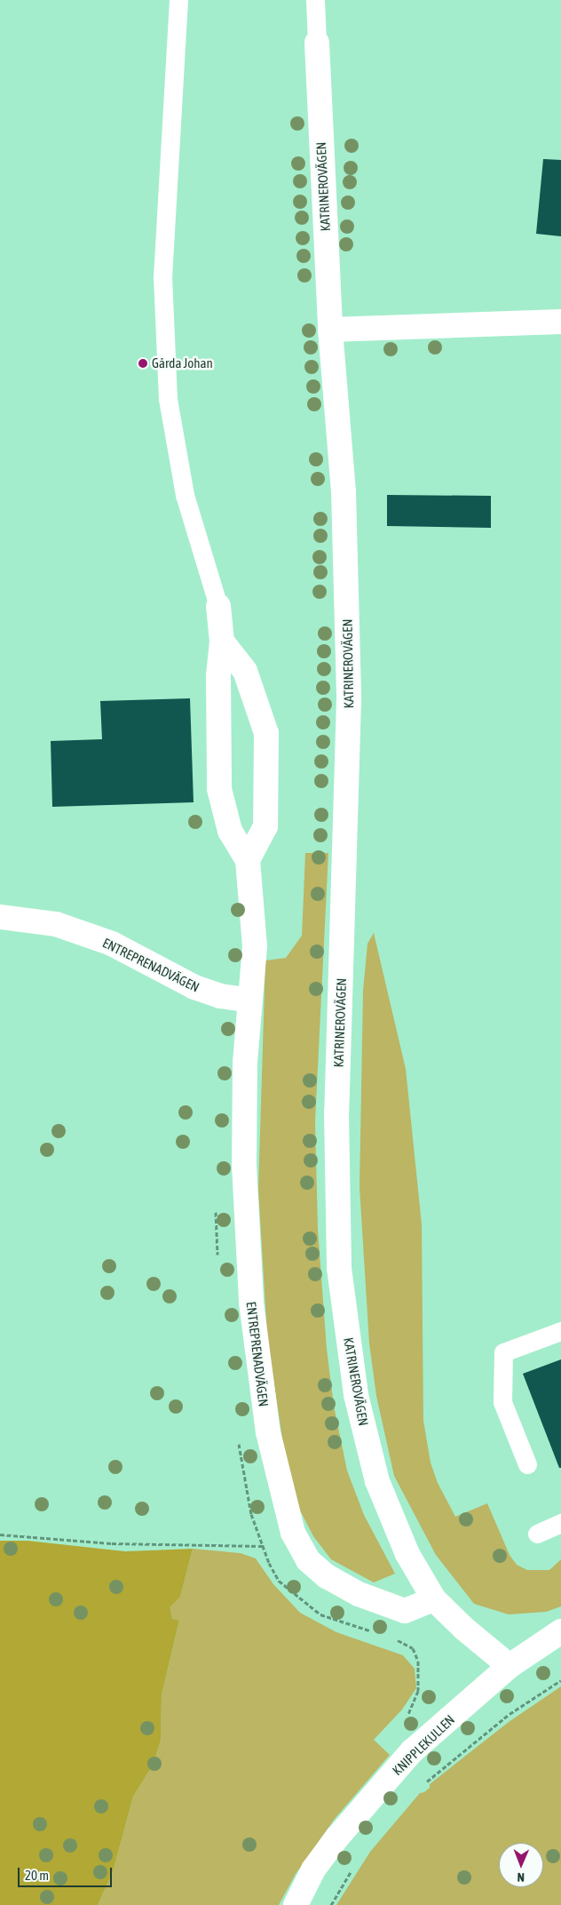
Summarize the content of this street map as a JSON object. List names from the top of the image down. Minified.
{"streets":{"street":["KATRINEROVÄGEN","ENTREPRENADVÄGEN","KNIPPLEKULLEN"]},"crossings":[["KATRINEROVÄGEN","ENTREPRENADVÄGEN"],["KATRINEROVÄGEN","KNIPPLEKULLEN"]],"places":["Gårda Johan"],"scale_bar":"20 m","north":"bottom"}
